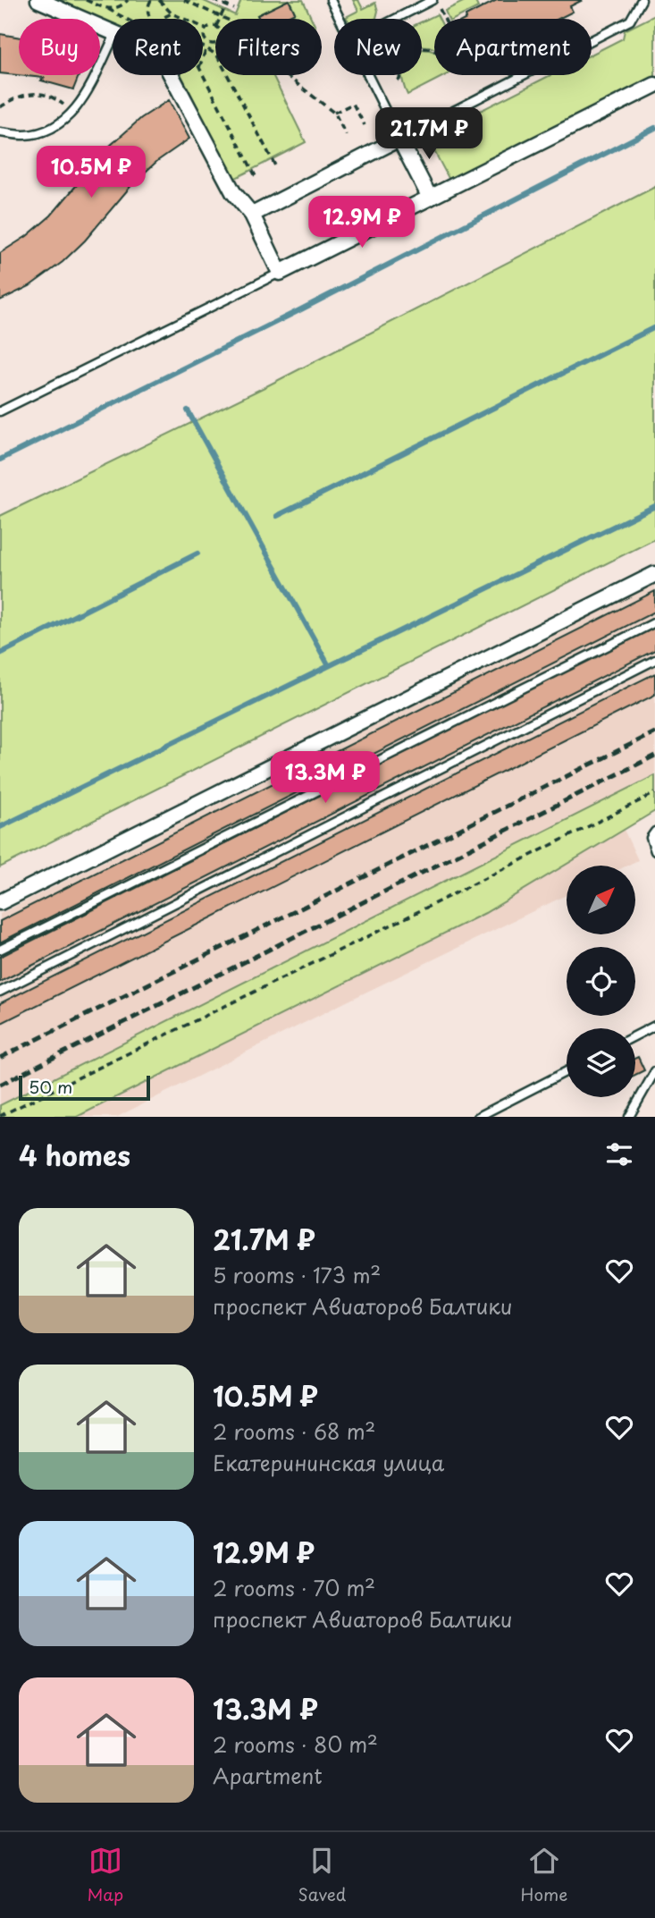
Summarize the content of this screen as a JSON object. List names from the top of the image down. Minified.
{"scale_bar":"50 m","north":"top right","page":{"chip":["Buy","Rent","Filters","New","Apartment"],"price":["21.7M ₽","10.5M ₽","12.9M ₽","13.3M ₽"],"scale":"50 m","heading":"4 homes","list":[{"name":"21.7M ₽","note":"5 rooms · 173 m² · проспект Авиаторов Балтики"},{"name":"10.5M ₽","note":"2 rooms · 68 m² · Екатерининская улица"},{"name":"12.9M ₽","note":"2 rooms · 70 m² · проспект Авиаторов Балтики"},{"name":"13.3M ₽","note":"2 rooms · 80 m² · Apartment"}],"tabs":["Map","Saved","Home"]}}
